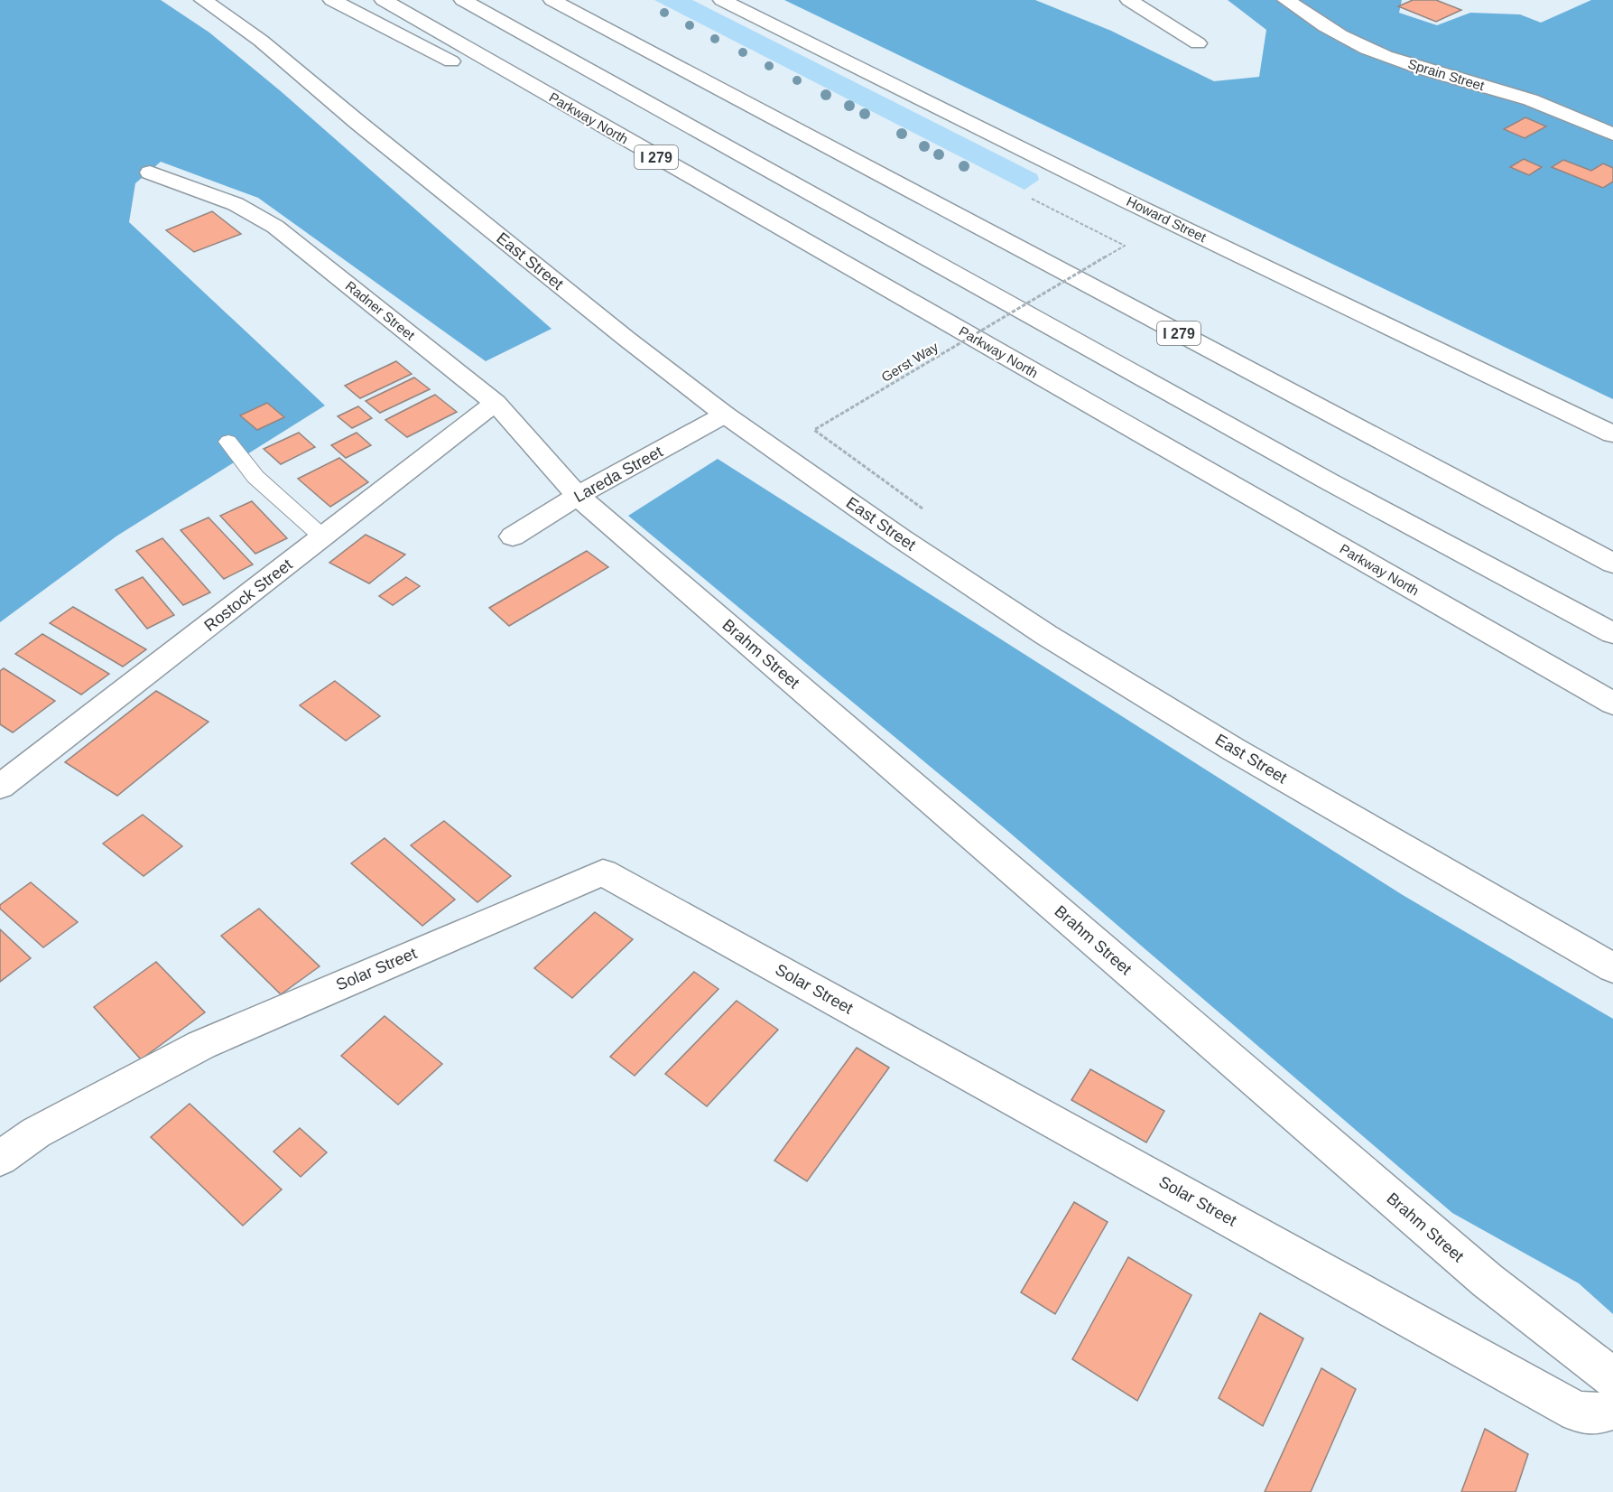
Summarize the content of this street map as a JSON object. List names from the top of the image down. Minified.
{"streets":{"main road":["Sprain Street","Parkway North","I 279","Howard Street","East Street","Radner Street","Lareda Street","Rostock Street","Brahm Street","Solar Street"],"path":["Gerst Way"]},"crossings":[["East Street","Lareda Street"],["Radner Street","Lareda Street"],["Radner Street","Rostock Street"],["Radner Street","Brahm Street"],["Lareda Street","Brahm Street"]]}
